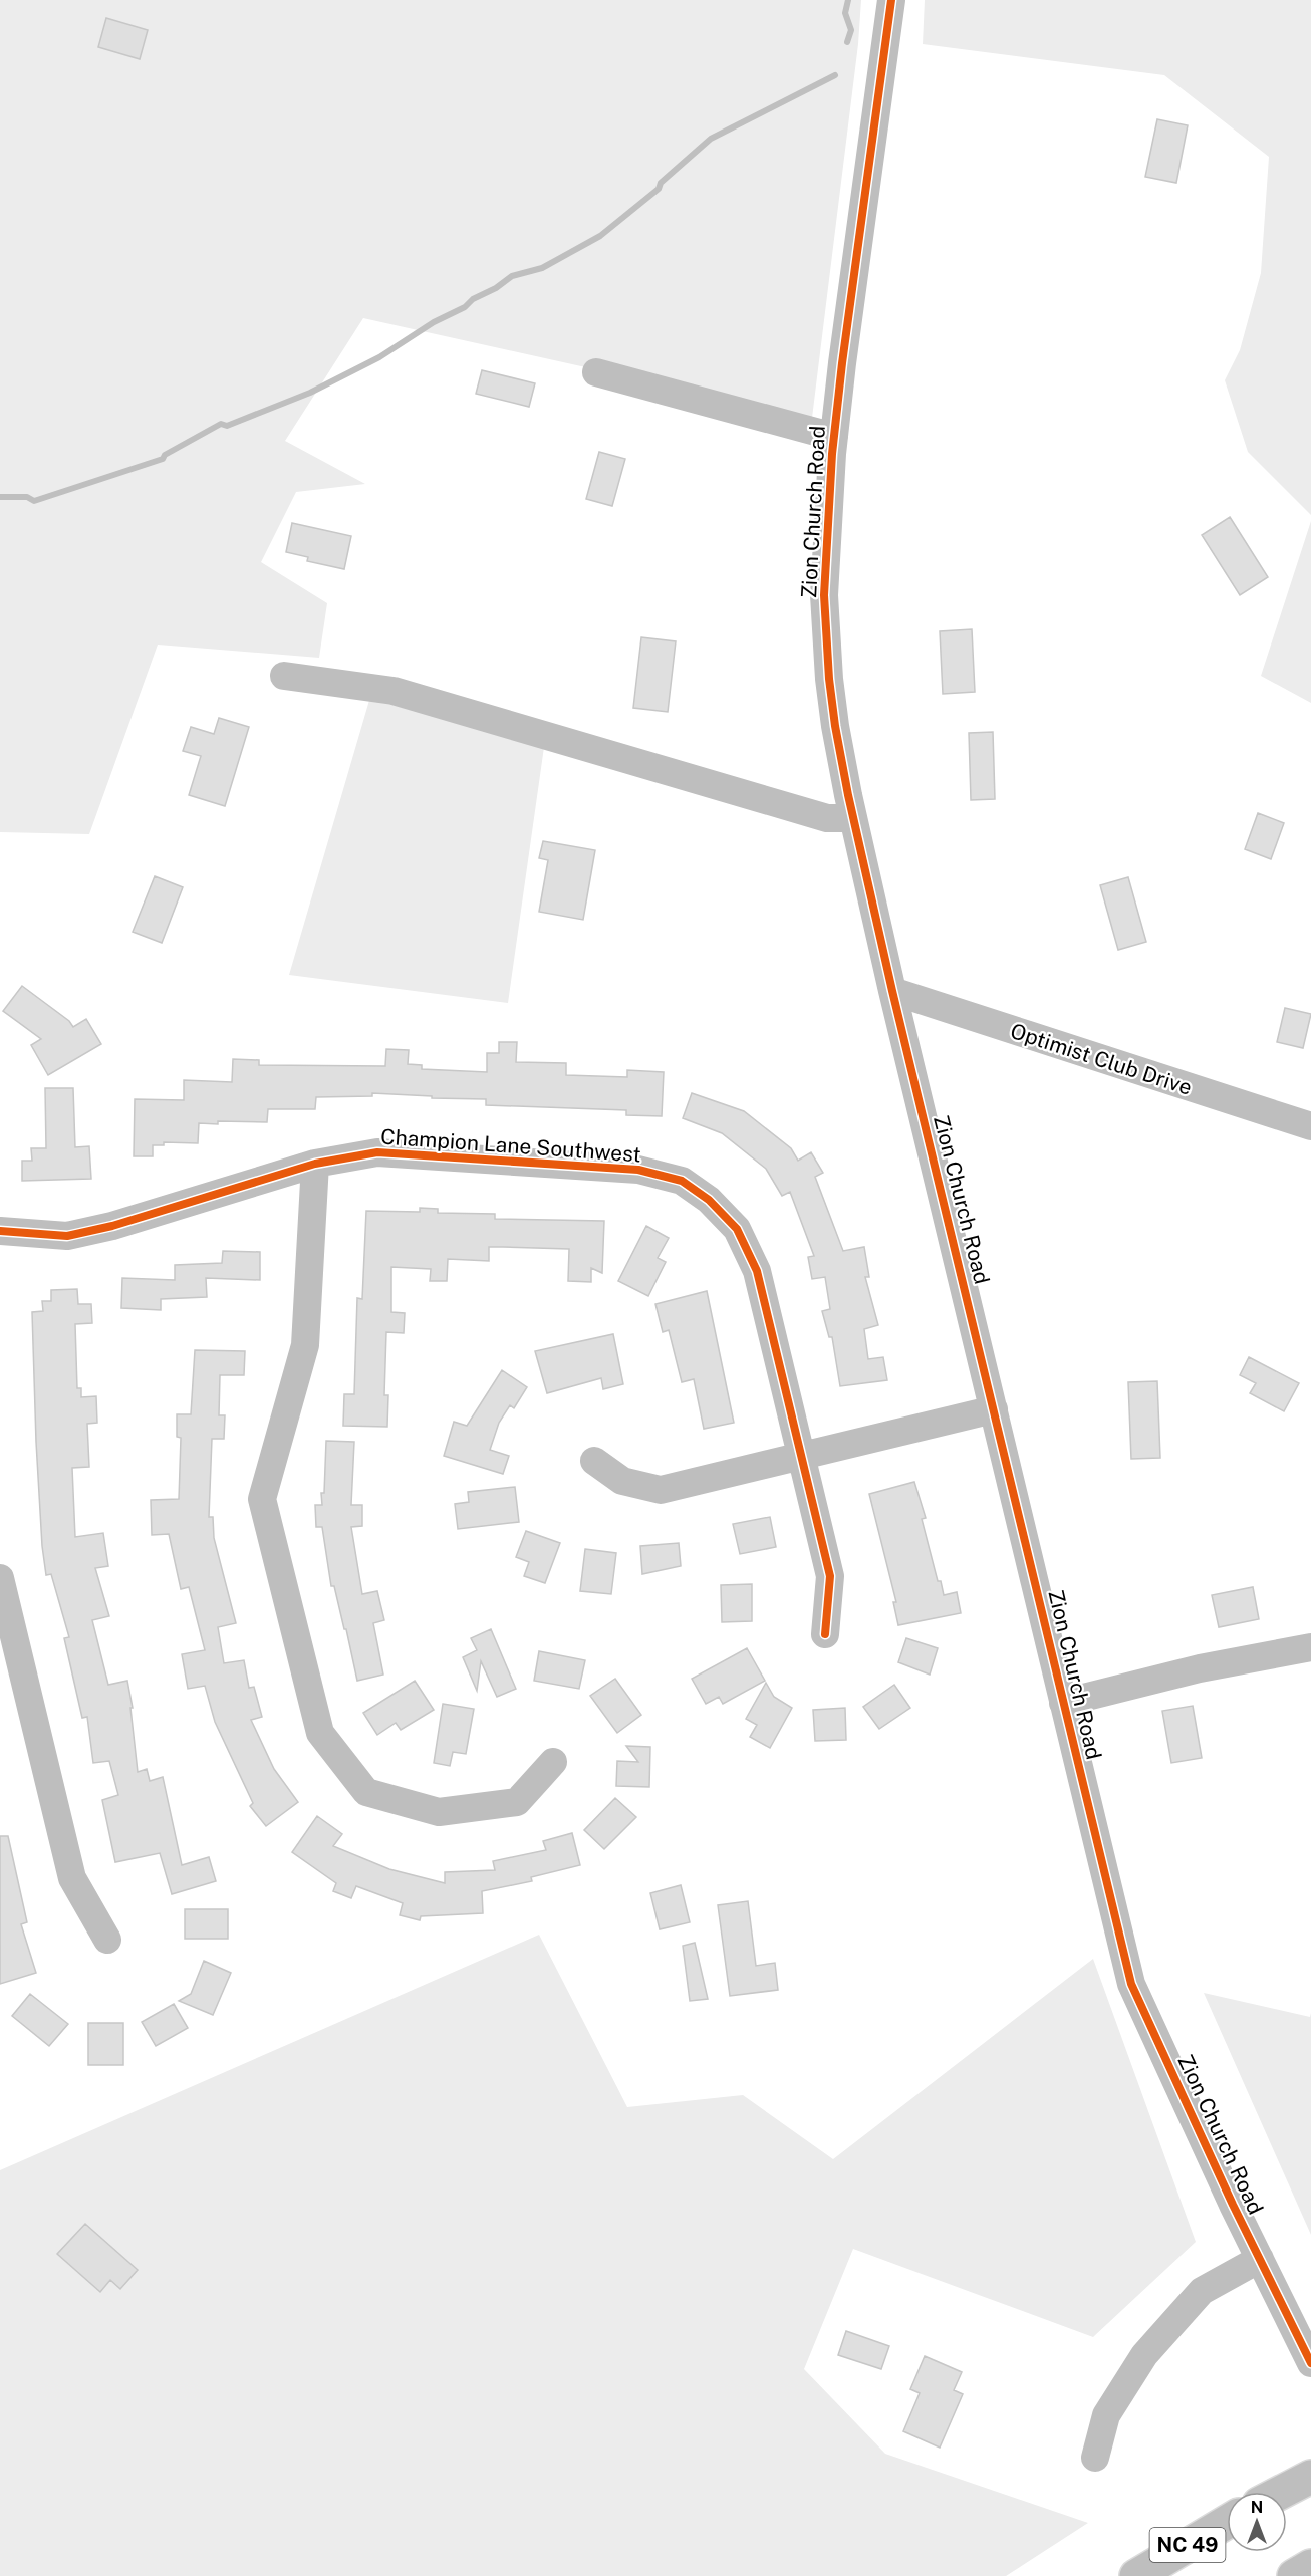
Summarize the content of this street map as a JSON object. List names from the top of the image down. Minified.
{"streets":{"highway":["NC 49"],"street":["Zion Church Road","Optimist Club Drive","Champion Lane Southwest"]},"crossings":[["Zion Church Road","Optimist Club Drive"]],"north":"top"}
